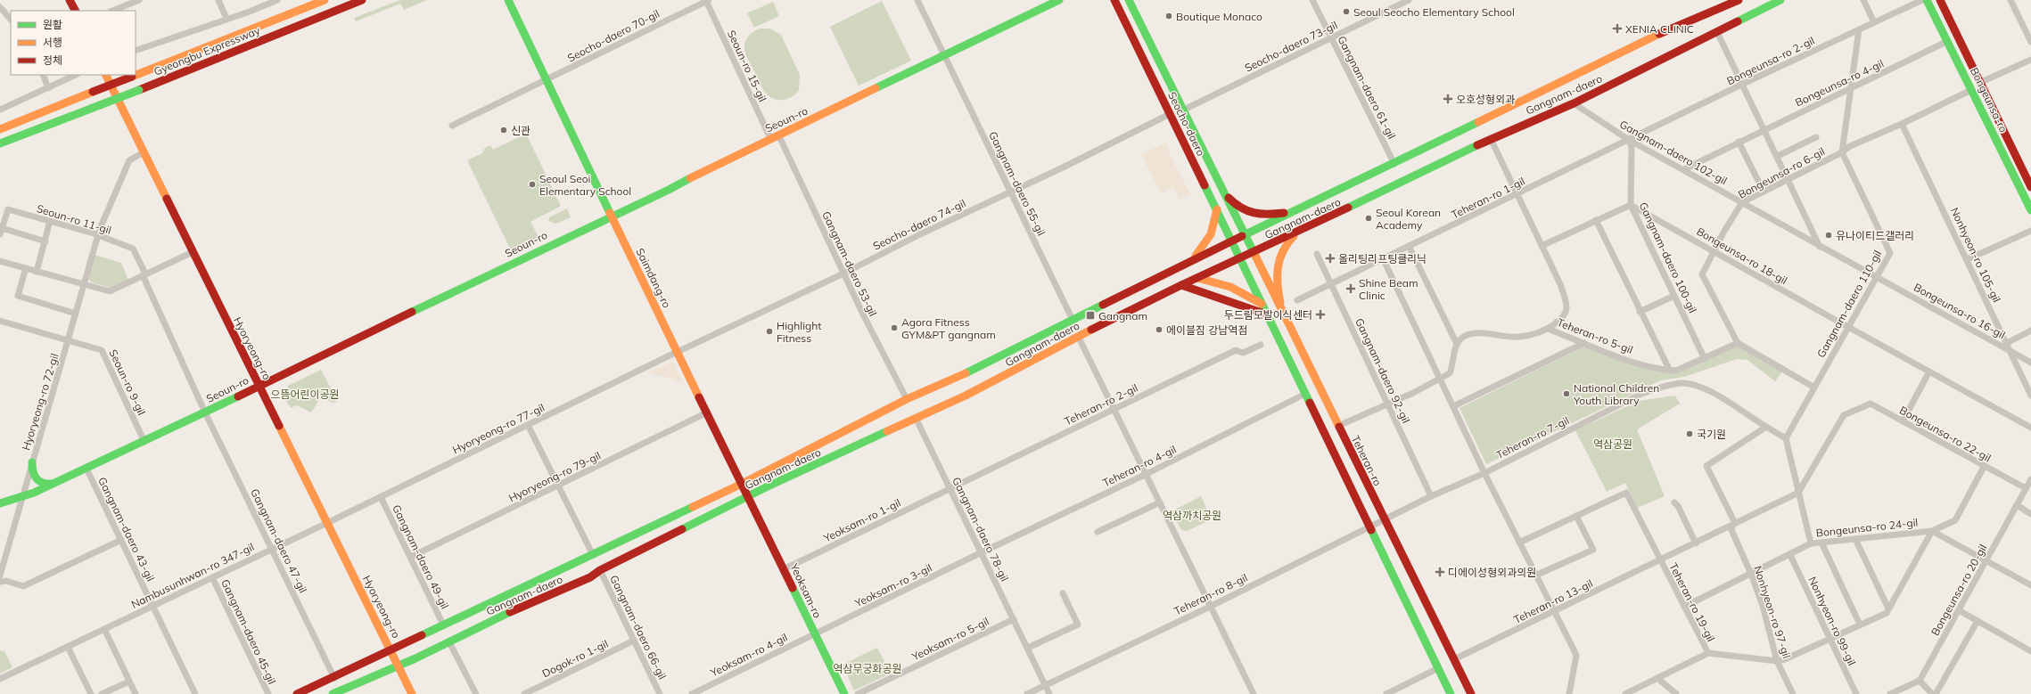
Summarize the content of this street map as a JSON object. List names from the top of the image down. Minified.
{"streets":{"main road":["Gyeongbu Expressway","Gangnam-daero","Bongeunsa-ro","Seoun-ro","Seocho-daero","Saimdang-ro","Hyoryeong-ro","Teheran-ro","Yeoksam-ro"],"street":["Seocho-daero 70-gil","Seocho-daero 73-gil","Bongeunsa-ro 2-gil","Seoun-ro 15-gil","Bongeunsa-ro 4-gil","Gangnam-daero 61-gil","Gangnam-daero 102-gil","Bongeunsa-ro 6-gil","Gangnam-daero 55-gil","Teheran-ro 1-gil","Seoun-ro 11-gil","Seocho-daero 74-gil","Nonhyeon-ro 105-gil","Bongeunsa-ro 18-gil","Gangnam-daero 100-gil","Gangnam-daero 53-gil","Gangnam-daero 110-gil","Bongeunsa-ro 16-gil","Teheran-ro 5-gil","Gangnam-daero 92-gil","Seoun-ro 9-gil","Hyoryeong-ro 72-gil","Teheran-ro 2-gil","Hyoryeong-ro 77-gil","Bongeunsa-ro 22-gil","Teheran-ro 7-gil","Teheran-ro 4-gil","Hyoryeong-ro 79-gil","Yeoksam-ro 1-gil","Bongeunsa-ro 24-gil","Gangnam-daero 43-gil","Gangnam-daero 78-gil","Gangnam-daero 47-gil","Gangnam-daero 49-gil","Nambusunhwan-ro 347-gil","Yeoksam-ro 3-gil","Bongeunsa-ro 20-gil","Teheran-ro 8-gil","Teheran-ro 13-gil","Teheran-ro 19-gil","Nonhyeon-ro 97-gil","Nonhyeon-ro 99-gil","Gangnam-daero 66-gil","Gangnam-daero 45-gil","Yeoksam-ro 5-gil","Yeoksam-ro 4-gil","Dogok-ro 1-gil"]},"crossings":[["Seocho-daero 70-gil","Seoun-ro 15-gil"],["Seocho-daero 70-gil","Saimdang-ro"],["Seocho-daero 73-gil","Gangnam-daero 61-gil"],["Seocho-daero 73-gil","Seocho-daero"],["Bongeunsa-ro 2-gil","Gangnam-daero 102-gil"],["Bongeunsa-ro 2-gil","Teheran-ro 1-gil"],["Bongeunsa-ro 2-gil","Gangnam-daero 100-gil"],["Seoun-ro 15-gil","Seoun-ro"],["Bongeunsa-ro 4-gil","Bongeunsa-ro"],["Bongeunsa-ro 4-gil","Gangnam-daero 102-gil"],["Gangnam-daero 61-gil","Gangnam-daero"],["Gangnam-daero","Seocho-daero"],["Gangnam-daero","Gangnam-daero 102-gil"],["Gangnam-daero","Gangnam-daero 55-gil"],["Gangnam-daero","Gangnam-daero 53-gil"],["Gangnam-daero","Saimdang-ro"],["Gangnam-daero","Hyoryeong-ro"],["Gangnam-daero","Teheran-ro"],["Gangnam-daero","Gangnam-daero 78-gil"],["Gangnam-daero","Gangnam-daero 47-gil"],["Gangnam-daero","Gangnam-daero 49-gil"],["Gangnam-daero","Yeoksam-ro"],["Gangnam-daero","Gangnam-daero 66-gil"],["Bongeunsa-ro","Bongeunsa-ro 6-gil"],["Seoun-ro","Gangnam-daero 55-gil"],["Seoun-ro","Seoun-ro 11-gil"],["Seoun-ro","Gangnam-daero 53-gil"],["Seoun-ro","Saimdang-ro"],["Seoun-ro","Hyoryeong-ro"],["Seoun-ro","Seoun-ro 9-gil"],["Seoun-ro","Hyoryeong-ro 72-gil"],["Seoun-ro","Gangnam-daero 43-gil"],["Seoun-ro","Gangnam-daero 47-gil"],["Seocho-daero","Seocho-daero 74-gil"],["Seocho-daero","Teheran-ro"],["Gangnam-daero 102-gil","Bongeunsa-ro 6-gil"],["Gangnam-daero 102-gil","Teheran-ro 1-gil"],["Gangnam-daero 102-gil","Gangnam-daero 100-gil"],["Gangnam-daero 102-gil","Gangnam-daero 110-gil"],["Gangnam-daero 102-gil","Bongeunsa-ro 16-gil"],["Bongeunsa-ro 6-gil","Nonhyeon-ro 105-gil"],["Bongeunsa-ro 6-gil","Bongeunsa-ro 18-gil"],["Bongeunsa-ro 6-gil","Gangnam-daero 110-gil"],["Bongeunsa-ro 6-gil","Teheran-ro 5-gil"],["Gangnam-daero 55-gil","Seocho-daero 74-gil"],["Teheran-ro 1-gil","Gangnam-daero 100-gil"],["Teheran-ro 1-gil","Gangnam-daero 92-gil"],["Seoun-ro 11-gil","Hyoryeong-ro 72-gil"],["Seoun-ro 11-gil","Gangnam-daero 47-gil"],["Seocho-daero 74-gil","Gangnam-daero 53-gil"],["Seocho-daero 74-gil","Saimdang-ro"],["Seocho-daero 74-gil","Hyoryeong-ro 77-gil"],["Nonhyeon-ro 105-gil","Bongeunsa-ro 16-gil"],["Bongeunsa-ro 18-gil","Gangnam-daero 100-gil"],["Bongeunsa-ro 18-gil","Gangnam-daero 110-gil"],["Gangnam-daero 100-gil","Teheran-ro 5-gil"],["Saimdang-ro","Hyoryeong-ro 77-gil"],["Saimdang-ro","Hyoryeong-ro 79-gil"],["Saimdang-ro","Yeoksam-ro"],["Gangnam-daero 110-gil","Bongeunsa-ro 16-gil"],["Hyoryeong-ro","Hyoryeong-ro 72-gil"],["Hyoryeong-ro","Hyoryeong-ro 77-gil"],["Hyoryeong-ro","Nambusunhwan-ro 347-gil"],["Gangnam-daero 92-gil","Teheran-ro 7-gil"],["Seoun-ro 9-gil","Hyoryeong-ro 72-gil"],["Teheran-ro 2-gil","Yeoksam-ro 1-gil"],["Teheran-ro 2-gil","Gangnam-daero 78-gil"],["Hyoryeong-ro 77-gil","Gangnam-daero 49-gil"],["Hyoryeong-ro 77-gil","Nambusunhwan-ro 347-gil"],["Bongeunsa-ro 22-gil","Bongeunsa-ro 20-gil"],["Bongeunsa-ro 22-gil","Teheran-ro 13-gil"],["Teheran-ro 7-gil","Teheran-ro"],["Teheran-ro 7-gil","Teheran-ro 8-gil"],["Teheran-ro 7-gil","Nonhyeon-ro 97-gil"],["Teheran-ro","Teheran-ro 8-gil"],["Teheran-ro","Teheran-ro 13-gil"],["Teheran-ro 4-gil","Gangnam-daero 78-gil"],["Teheran-ro 4-gil","Yeoksam-ro 3-gil"],["Hyoryeong-ro 79-gil","Gangnam-daero 49-gil"],["Yeoksam-ro 1-gil","Gangnam-daero 78-gil"],["Yeoksam-ro 1-gil","Yeoksam-ro"],["Bongeunsa-ro 24-gil","Bongeunsa-ro 20-gil"],["Bongeunsa-ro 24-gil","Teheran-ro 19-gil"],["Bongeunsa-ro 24-gil","Nonhyeon-ro 97-gil"],["Bongeunsa-ro 24-gil","Nonhyeon-ro 99-gil"],["Gangnam-daero 43-gil","Nambusunhwan-ro 347-gil"],["Gangnam-daero 78-gil","Yeoksam-ro 3-gil"],["Gangnam-daero 78-gil","Teheran-ro 8-gil"],["Gangnam-daero 78-gil","Yeoksam-ro 5-gil"],["Gangnam-daero 47-gil","Nambusunhwan-ro 347-gil"],["Nambusunhwan-ro 347-gil","Gangnam-daero 45-gil"],["Yeoksam-ro 3-gil","Yeoksam-ro"],["Yeoksam-ro 3-gil","Yeoksam-ro 4-gil"],["Yeoksam-ro","Yeoksam-ro 4-gil"],["Teheran-ro 13-gil","Teheran-ro 19-gil"],["Teheran-ro 13-gil","Nonhyeon-ro 97-gil"],["Teheran-ro 19-gil","Nonhyeon-ro 97-gil"],["Teheran-ro 19-gil","Nonhyeon-ro 99-gil"],["Gangnam-daero 66-gil","Dogok-ro 1-gil"]],"parks":["으뜸어린이공원","역삼공원","역삼까치공원","역삼무궁화공원"],"places":{"other":["Seoul Seocho Elementary School","Boutique Monaco","신관","Seoul Seoi Elementary School","Seoul Korean Academy","유나이티드갤러리","Agora Fitness GYM&PT gangnam","에이블짐 강남역점","Highlight Fitness","National Children Youth Library","국기원"],"health":["XENIA CLINIC","오호성형외과","올리팅리프팅클리닉","Shine Beam Clinic","두드림모발이식센터","디에이성형외과의원"],"transit":["Gangnam"]},"legend":["원활","서행","정체"]}
